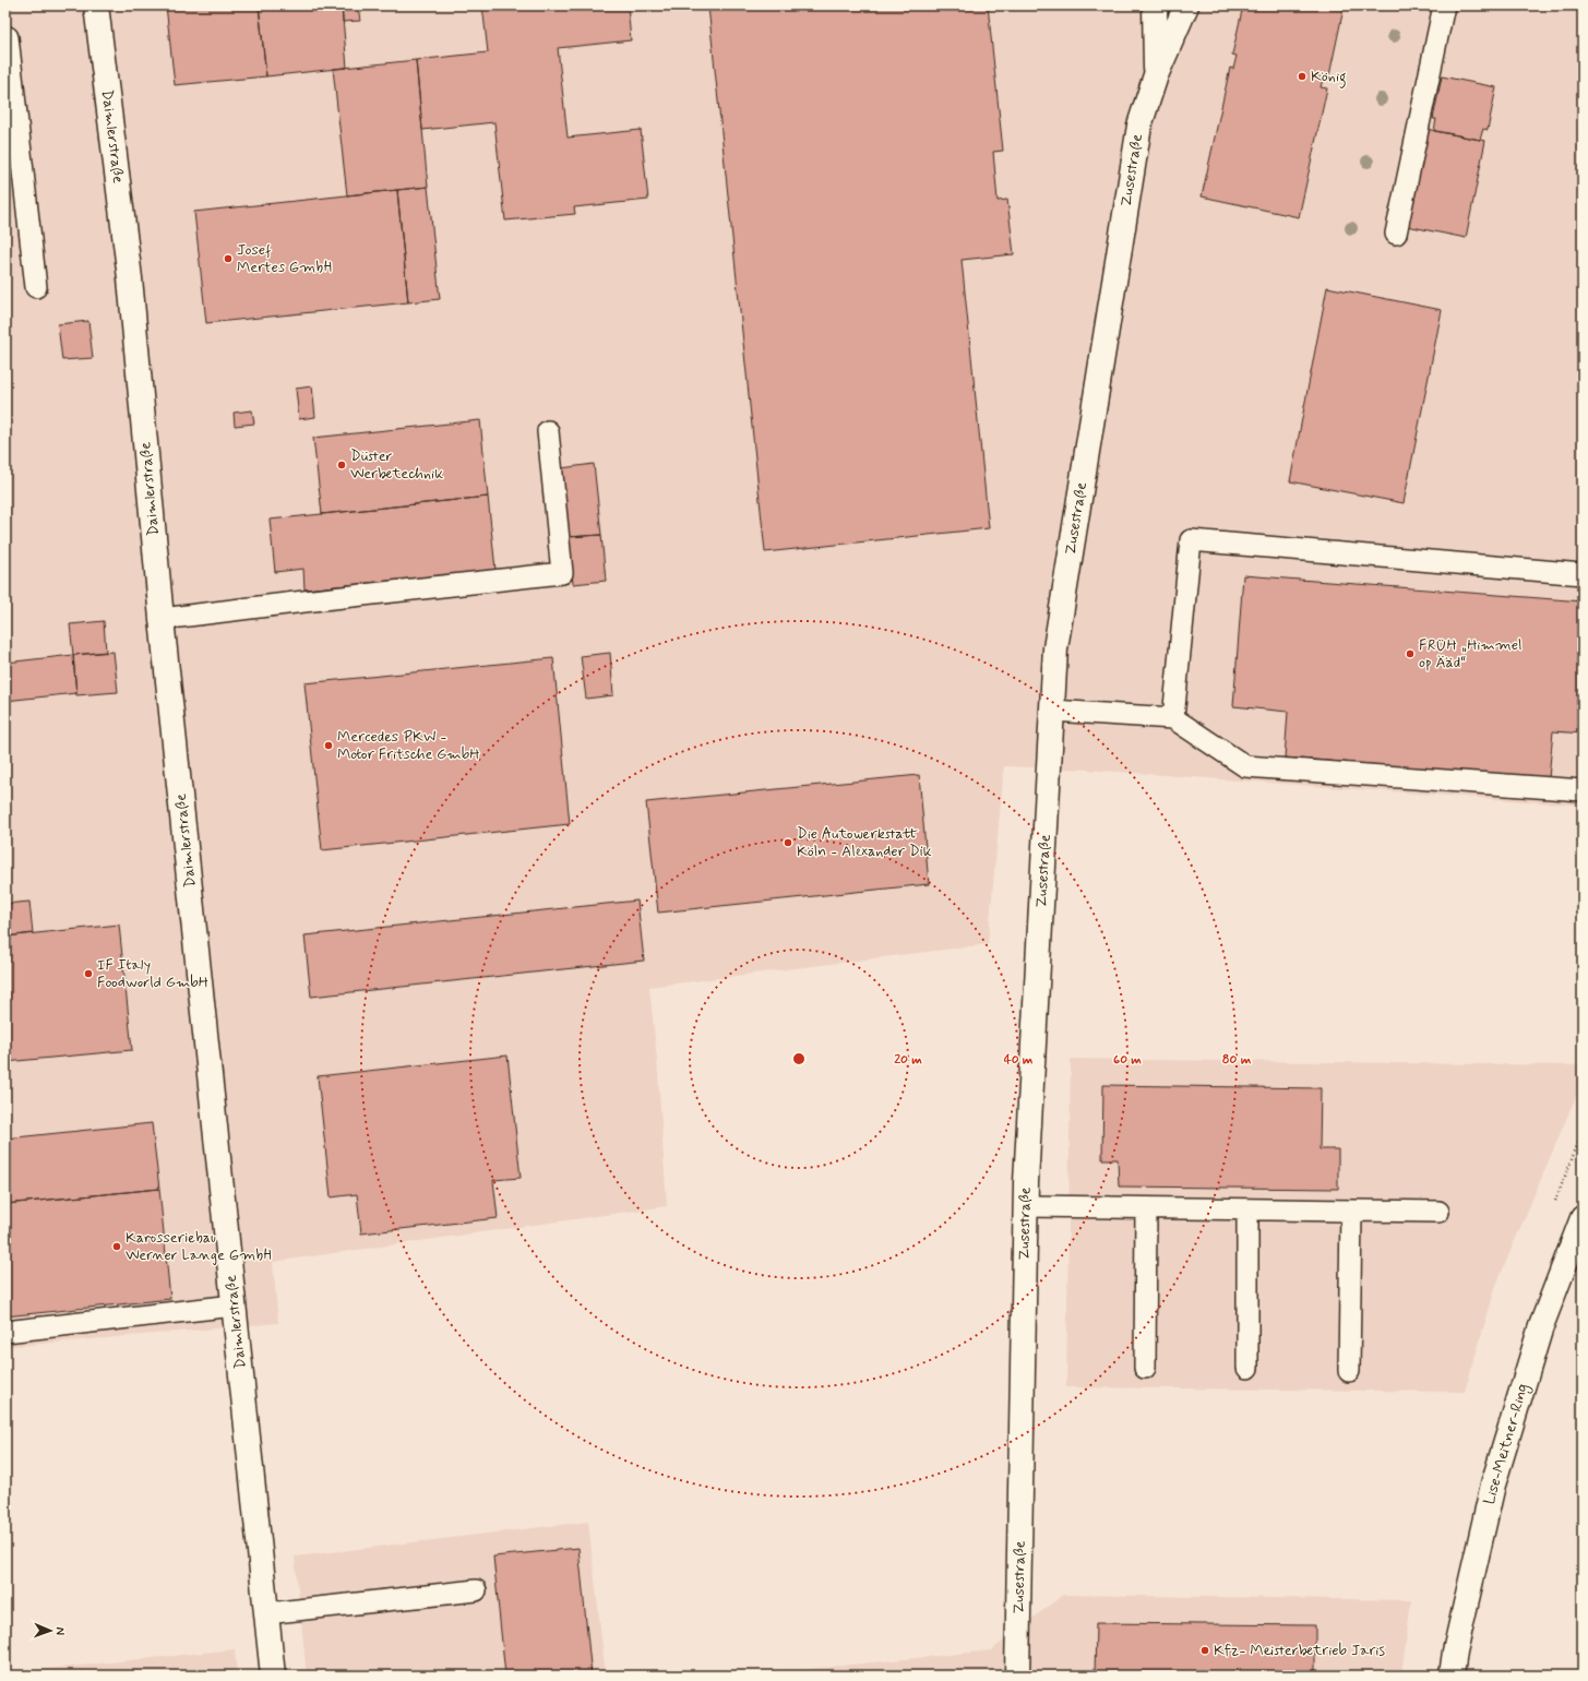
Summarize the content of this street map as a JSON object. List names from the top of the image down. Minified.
{"streets":{"street":["Daimlerstraße","Zusestraße","Lise-Meitner-Ring"]},"places":["König","Josef Mertes GmbH","Düster Werbetechnik","FRÜH „Himmel op Ääd“","Mercedes PKW - Motor Fritsche GmbH","Die Autowerkstatt Köln - Alexander Dik","IF Italy Foodworld GmbH","Karosseriebau Werner Lange GmbH","Kfz- Meisterbetrieb Jaris"],"north":"right","rings":["20 m","40 m","60 m","80 m"]}
